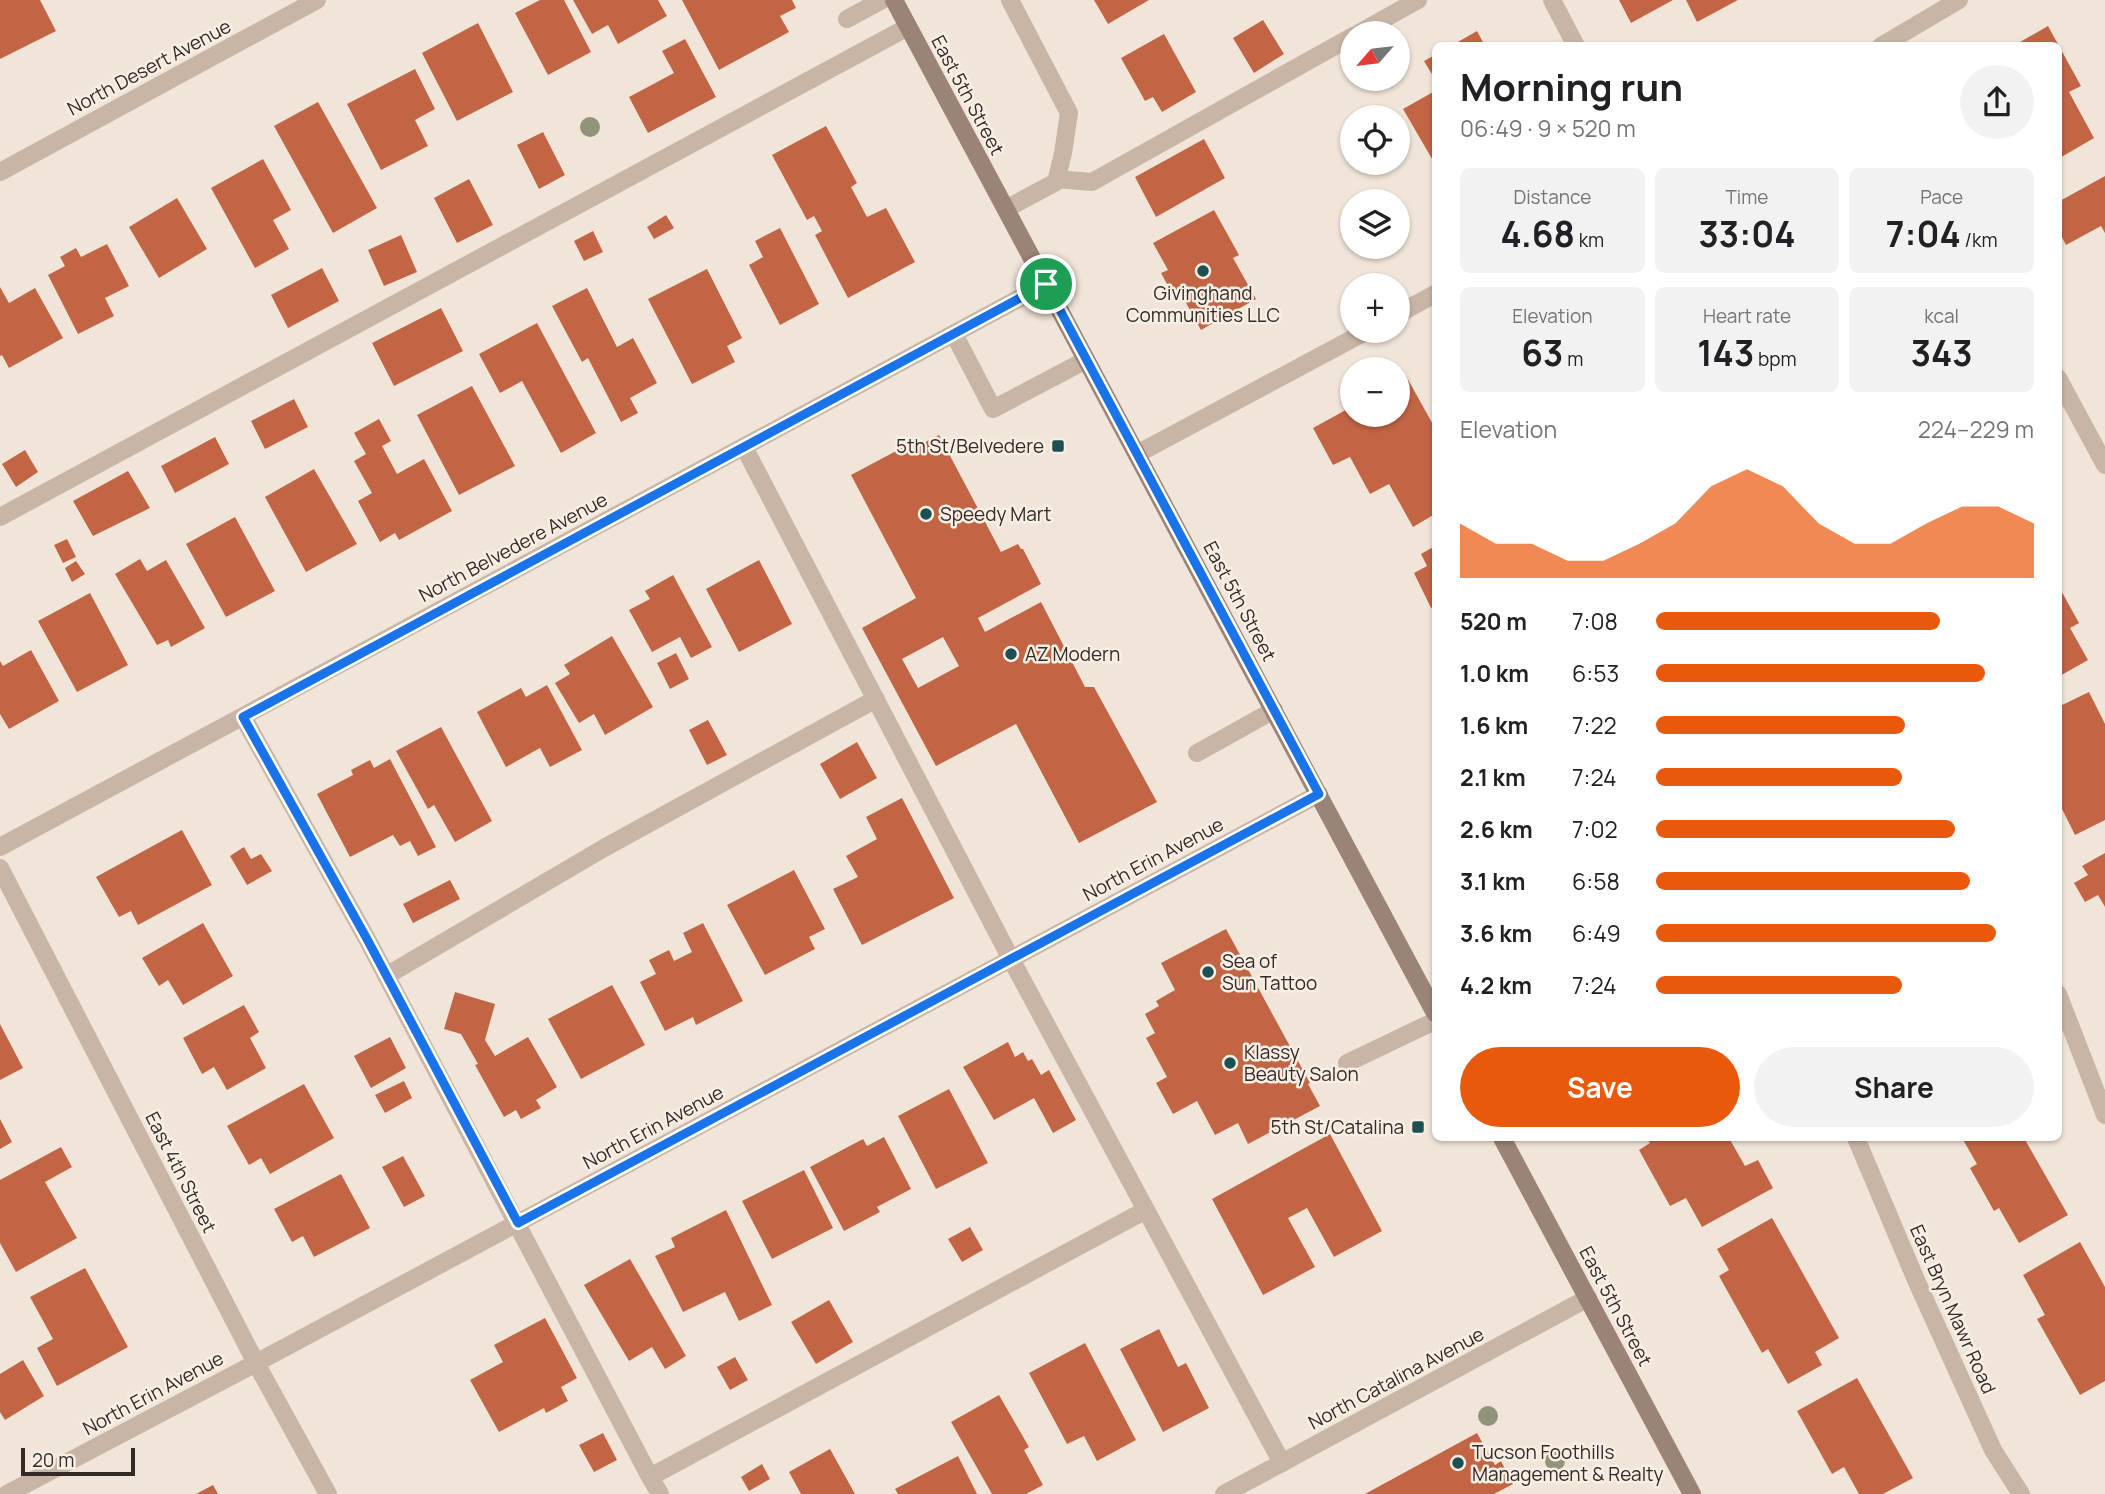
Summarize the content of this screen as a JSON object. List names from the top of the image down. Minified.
{"streets":{"street":["North Desert Avenue","East 5th Street","North Belvedere Avenue","North Erin Avenue","East 4th Street","East Bryn Mawr Road","North Catalina Avenue"]},"crossings":[["East 5th Street","North Belvedere Avenue"],["East 5th Street","North Erin Avenue"],["East 5th Street","North Catalina Avenue"],["North Erin Avenue","East 4th Street"]],"places":{"other":["Givinghand Communities LLC","Speedy Mart","AZ Modern","Sea of Sun Tattoo","Klassy Beauty Salon","Tucson Foothills Management & Realty"],"transit":["5th St/Belvedere","5th St/Catalina"]},"scale_bar":"20 m","north":"bottom left","page":{"map_buttons":["+","−"],"heading":["Morning run","06:49 · 9 × 520 m"],"stats":[["Distance","4.68 km"],["Time","33:04"],["Pace","7:04 /km"],["Elevation","63 m"],["Heart rate","143 bpm"],["kcal","343"]],"chart":["Elevation","224–229 m"],"list":[{"name":"520 m","note":"7:08"},{"name":"1.0 km","note":"6:53"},{"name":"1.6 km","note":"7:22"},{"name":"2.1 km","note":"7:24"},{"name":"2.6 km","note":"7:02"},{"name":"3.1 km","note":"6:58"},{"name":"3.6 km","note":"6:49"},{"name":"4.2 km","note":"7:24"}],"buttons":["Save","Share"],"scale":"20 m"}}
